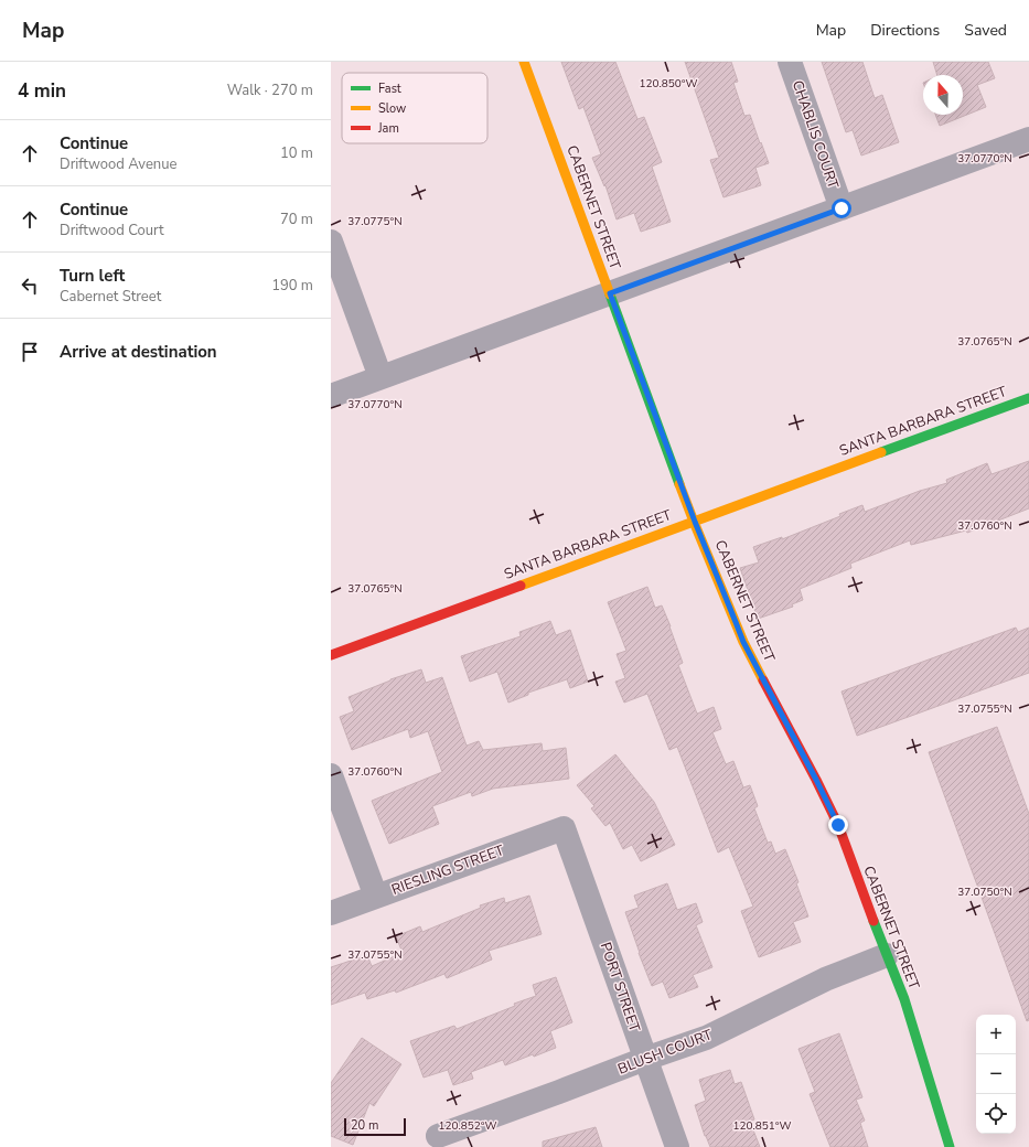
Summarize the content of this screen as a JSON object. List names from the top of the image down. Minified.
{"streets":{"street":["CHABLIS COURT","CABERNET STREET","SANTA BARBARA STREET","RIESLING STREET","PORT STREET","BLUSH COURT"]},"crossings":[["CABERNET STREET","SANTA BARBARA STREET"],["CABERNET STREET","BLUSH COURT"],["RIESLING STREET","PORT STREET"],["PORT STREET","BLUSH COURT"]],"legend":["Fast","Slow","Jam"],"scale_bar":"20 m","north":"top","page":{"header":"Map","nav":["Map","Directions","Saved"],"heading":["4 min","Walk · 270 m"],"list":[["Continue","Driftwood Avenue","10 m"],["Continue","Driftwood Court","70 m"],["Turn left","Cabernet Street","190 m"],"Arrive at destination"],"map_buttons":["+","−"],"scale":"20 m"},"coordinates":["120.850°W","37.0770°N","37.0775°N","37.0765°N","37.0760°N","37.0755°N","37.0750°N","120.852°W","120.851°W"]}
